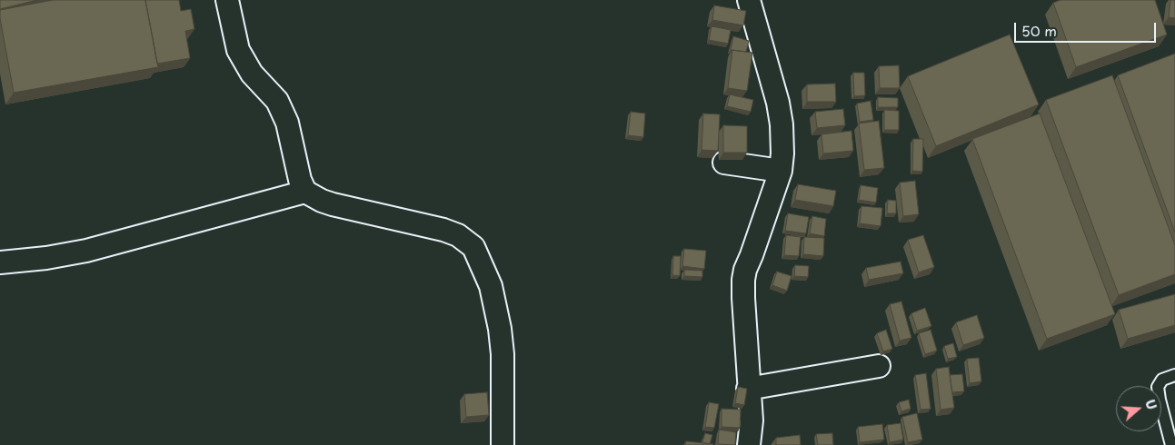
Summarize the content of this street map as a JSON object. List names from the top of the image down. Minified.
{"scale_bar":"50 m","north":"right"}
